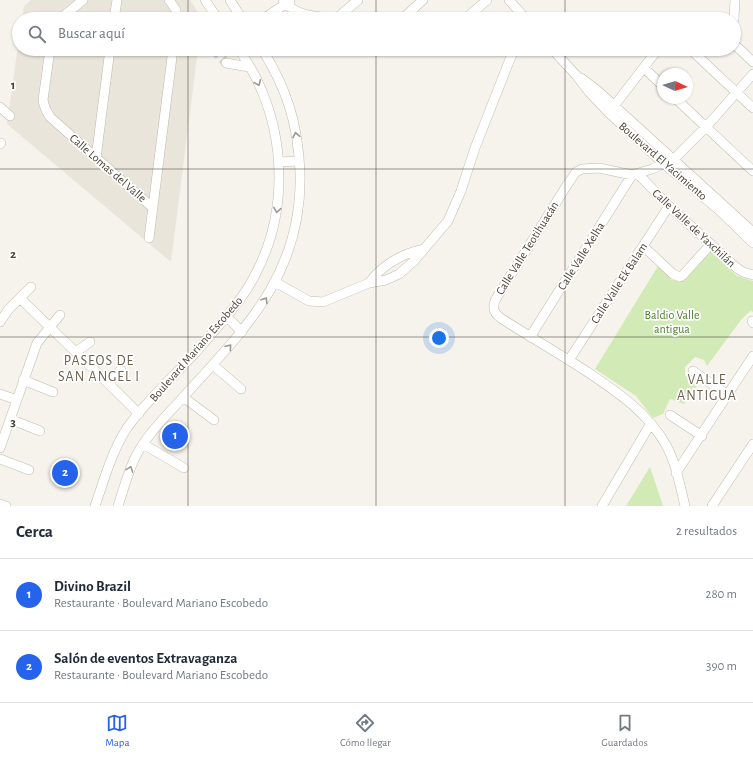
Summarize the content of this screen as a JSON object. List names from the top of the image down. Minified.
{"streets":{"street":["Boulevard El Yacimiento","Calle Lomas del Valle","Calle Valle de Yaxchilán","Calle Valle Teotihuacán","Calle Valle Xelha","Calle Valle Ek Balam","Boulevard Mariano Escobedo"]},"crossings":[["Calle Valle de Yaxchilán","Calle Valle Teotihuacán"],["Calle Valle de Yaxchilán","Calle Valle Xelha"],["Calle Valle de Yaxchilán","Calle Valle Ek Balam"],["Calle Valle Teotihuacán","Calle Valle Xelha"],["Calle Valle Teotihuacán","Calle Valle Ek Balam"]],"districts":["PASEOS DE SAN ANGEL I","VALLE ANTIGUA"],"parks":["Baldio Valle antigua"],"north":"right","page":{"search":"Buscar aquí","pins":["1","2"],"heading":["Cerca","2 resultados"],"list":[{"mark":"1","name":"Divino Brazil","note":"Restaurante · Boulevard Mariano Escobedo","value":"280 m"},{"mark":"2","name":"Salón de eventos Extravaganza","note":"Restaurante · Boulevard Mariano Escobedo","value":"390 m"}],"nav":["Mapa","Cómo llegar","Guardados"]},"grid":{"rows":["1","2","3"]}}
